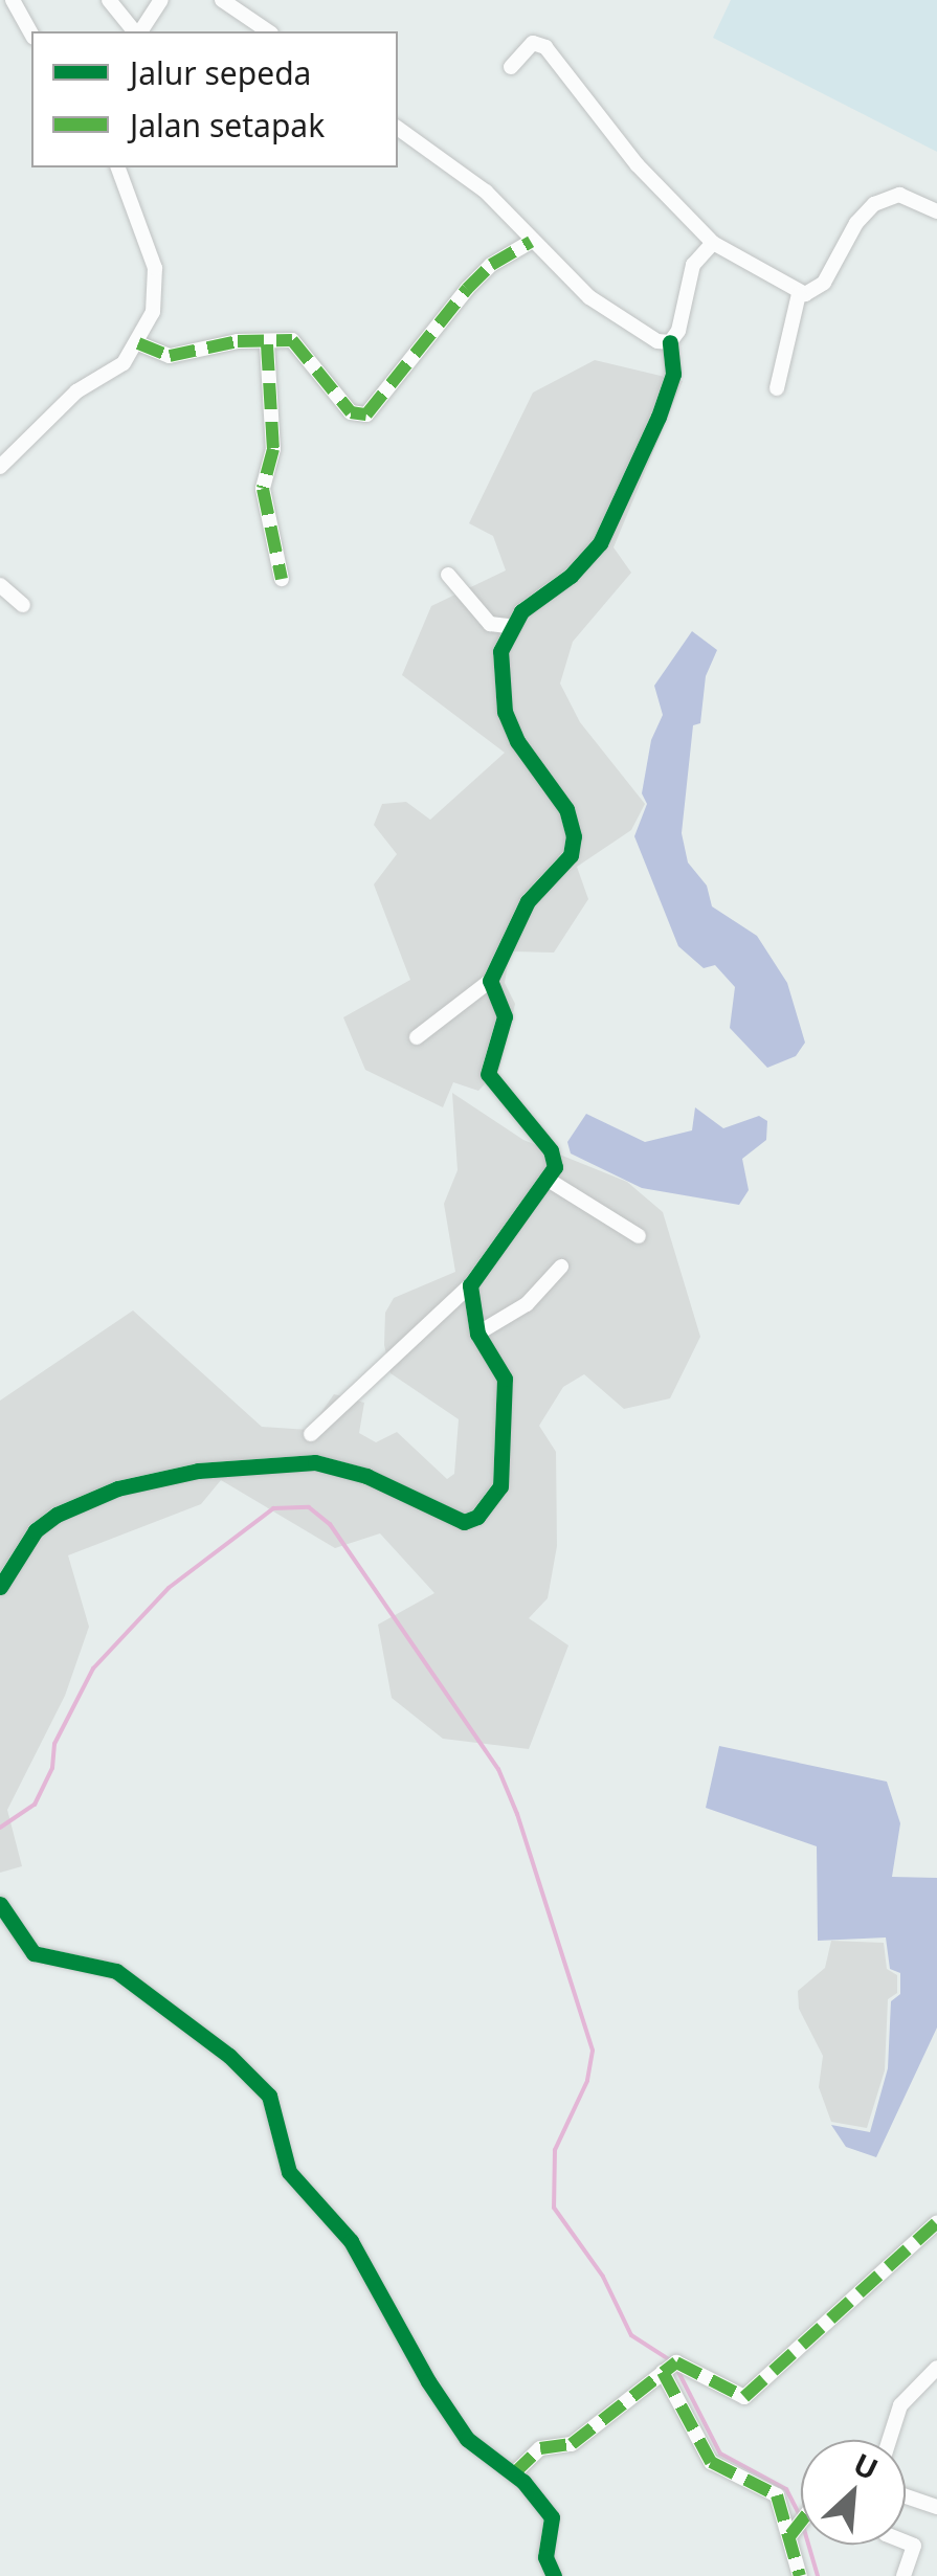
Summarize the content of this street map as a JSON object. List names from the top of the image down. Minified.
{"legend":["Jalur sepeda","Jalan setapak"],"north":"top right"}
